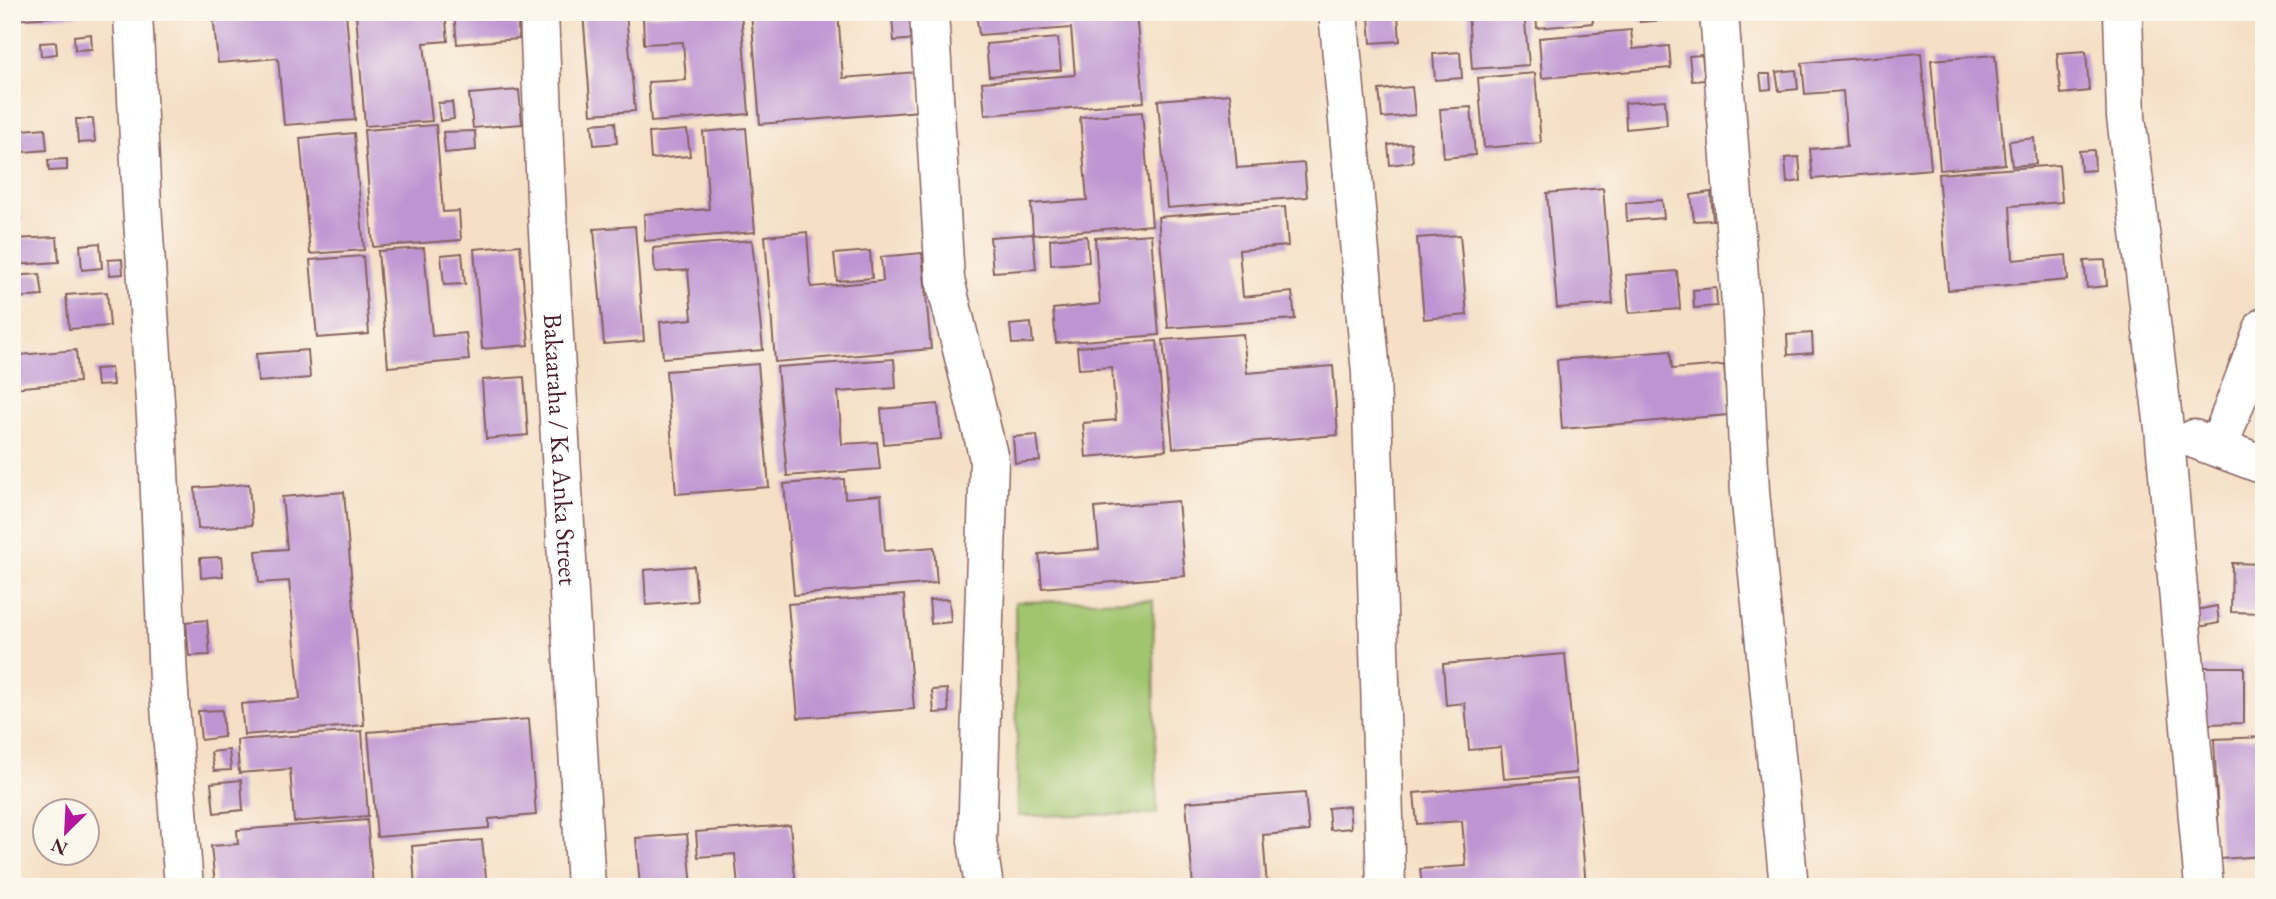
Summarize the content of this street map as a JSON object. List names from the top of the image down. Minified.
{"streets":{"street":["Bakaaraha / Ka Anka Street"]},"north":"bottom left"}
